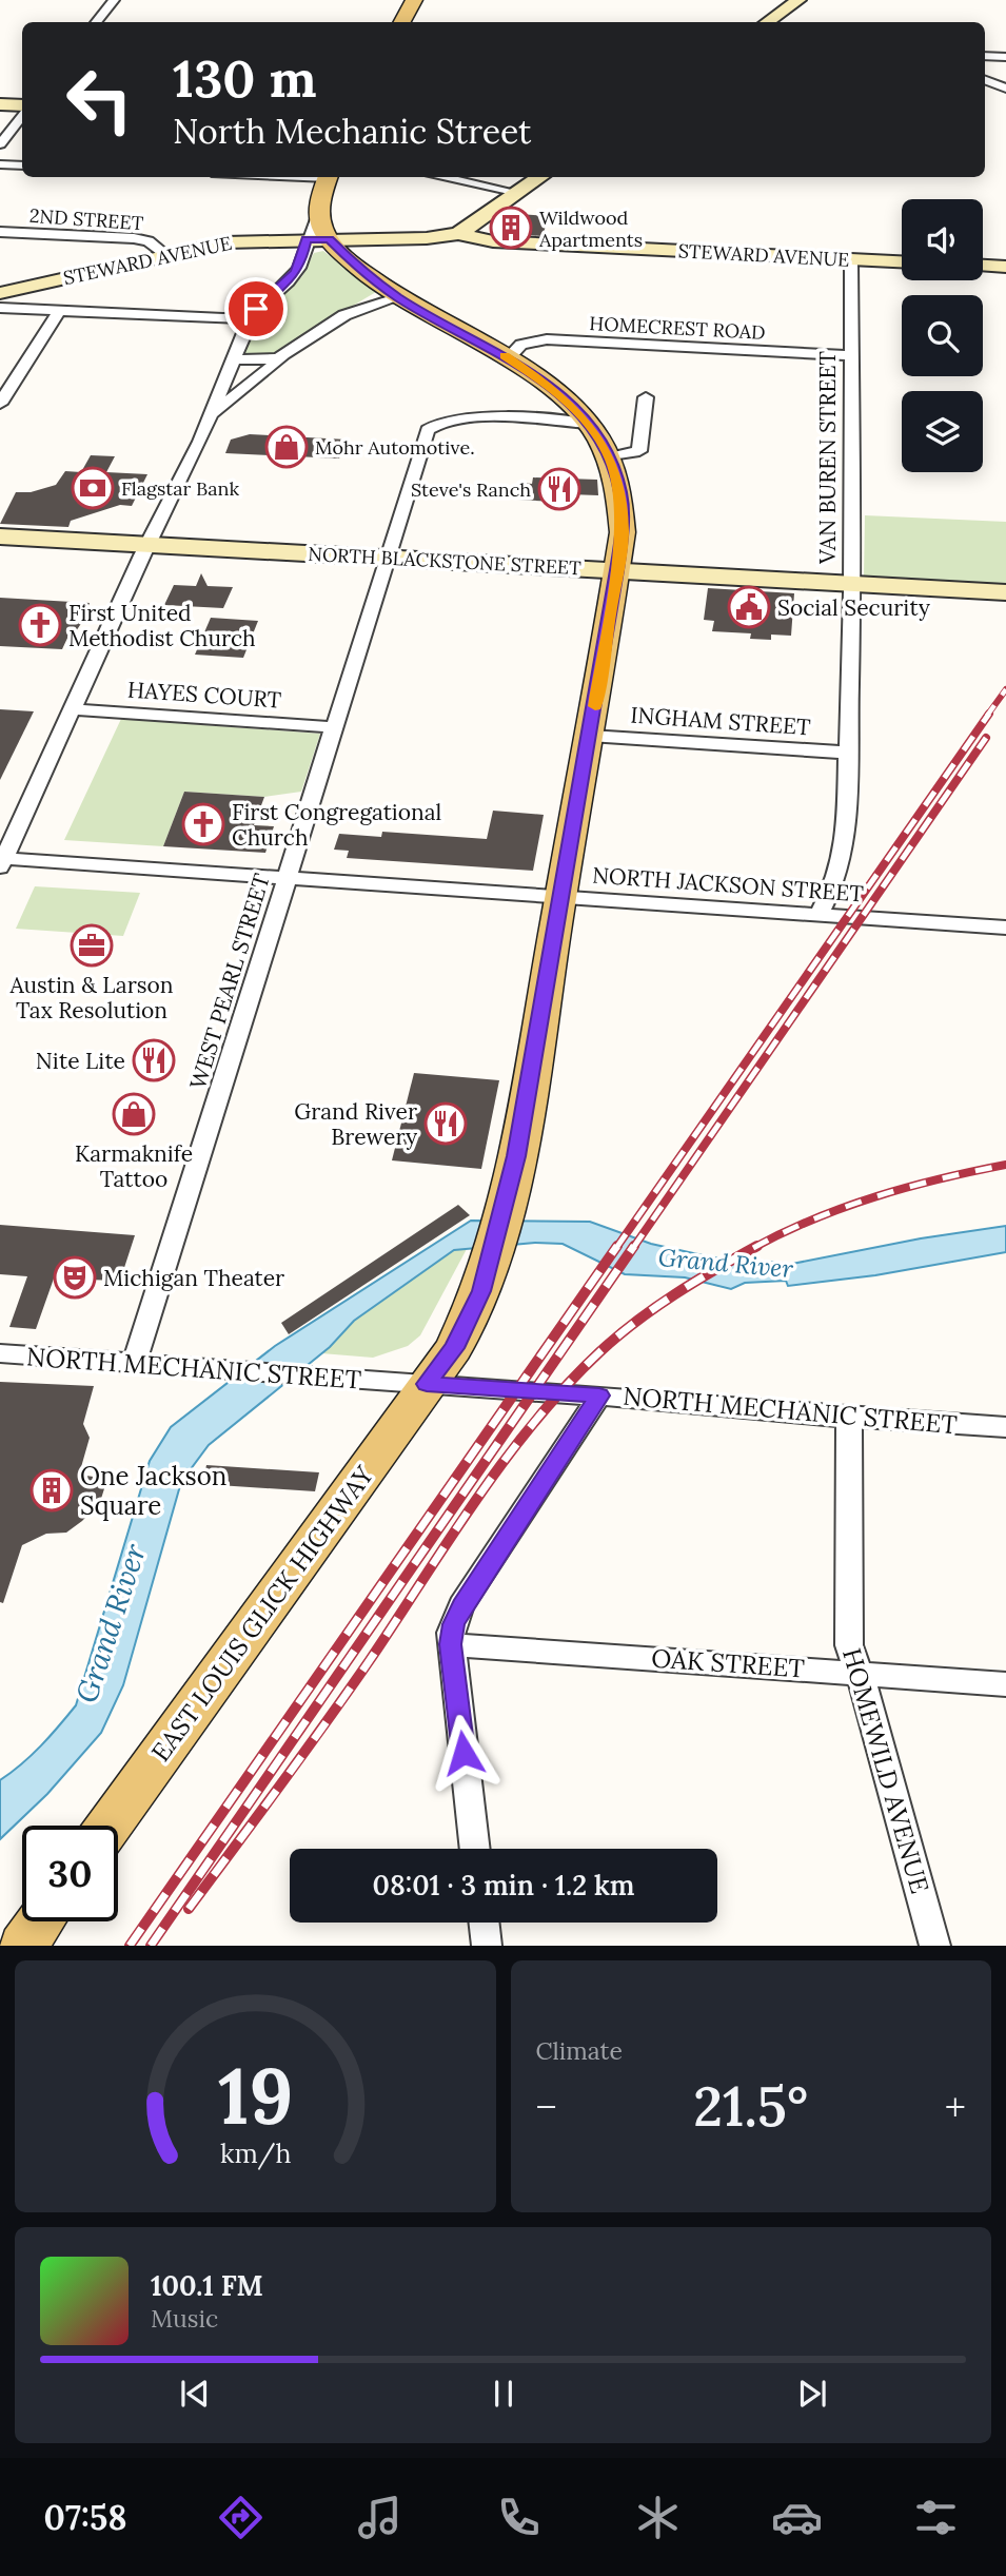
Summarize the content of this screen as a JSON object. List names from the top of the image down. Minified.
{"streets":{"main road":["STEWARD AVENUE","NORTH BLACKSTONE STREET","EAST LOUIS GLICK HIGHWAY"],"street":["2ND STREET","HOMECREST ROAD","VAN BUREN STREET","HAYES COURT","INGHAM STREET","NORTH JACKSON STREET","WEST PEARL STREET","NORTH MECHANIC STREET","OAK STREET","HOMEWILD AVENUE"]},"crossings":[["2ND STREET","STEWARD AVENUE"],["STEWARD AVENUE","VAN BUREN STREET"],["STEWARD AVENUE","EAST LOUIS GLICK HIGHWAY"],["HOMECREST ROAD","VAN BUREN STREET"],["HOMECREST ROAD","EAST LOUIS GLICK HIGHWAY"],["VAN BUREN STREET","NORTH BLACKSTONE STREET"],["VAN BUREN STREET","INGHAM STREET"],["VAN BUREN STREET","NORTH JACKSON STREET"],["NORTH BLACKSTONE STREET","WEST PEARL STREET"],["NORTH BLACKSTONE STREET","EAST LOUIS GLICK HIGHWAY"],["HAYES COURT","WEST PEARL STREET"],["INGHAM STREET","EAST LOUIS GLICK HIGHWAY"],["NORTH JACKSON STREET","WEST PEARL STREET"],["NORTH JACKSON STREET","EAST LOUIS GLICK HIGHWAY"],["WEST PEARL STREET","NORTH MECHANIC STREET"],["WEST PEARL STREET","EAST LOUIS GLICK HIGHWAY"],["NORTH MECHANIC STREET","EAST LOUIS GLICK HIGHWAY"],["NORTH MECHANIC STREET","HOMEWILD AVENUE"],["OAK STREET","HOMEWILD AVENUE"]],"water":["Grand River"],"places":{"building":["Wildwood Apartments","One Jackson Square"],"shop":["Mohr Automotive.","Karmaknife Tattoo"],"bank":["Flagstar Bank"],"restaurant":["Steve's Ranch","Nite Lite","Grand River Brewery"],"public building":["Social Security"],"church":["First United Methodist Church","First Congregational Church"],"office":["Austin & Larson Tax Resolution"],"theatre":["Michigan Theater"]},"page":{"turn":["130 m","North Mechanic Street"],"limit":"30","trip":"08:01 · 3 min · 1.2 km","tile":"Climate","heat":["−","21.5°","+"],"song":["100.1 FM","Music"],"tabs":"07:58","gauge":["19","km/h"]}}
